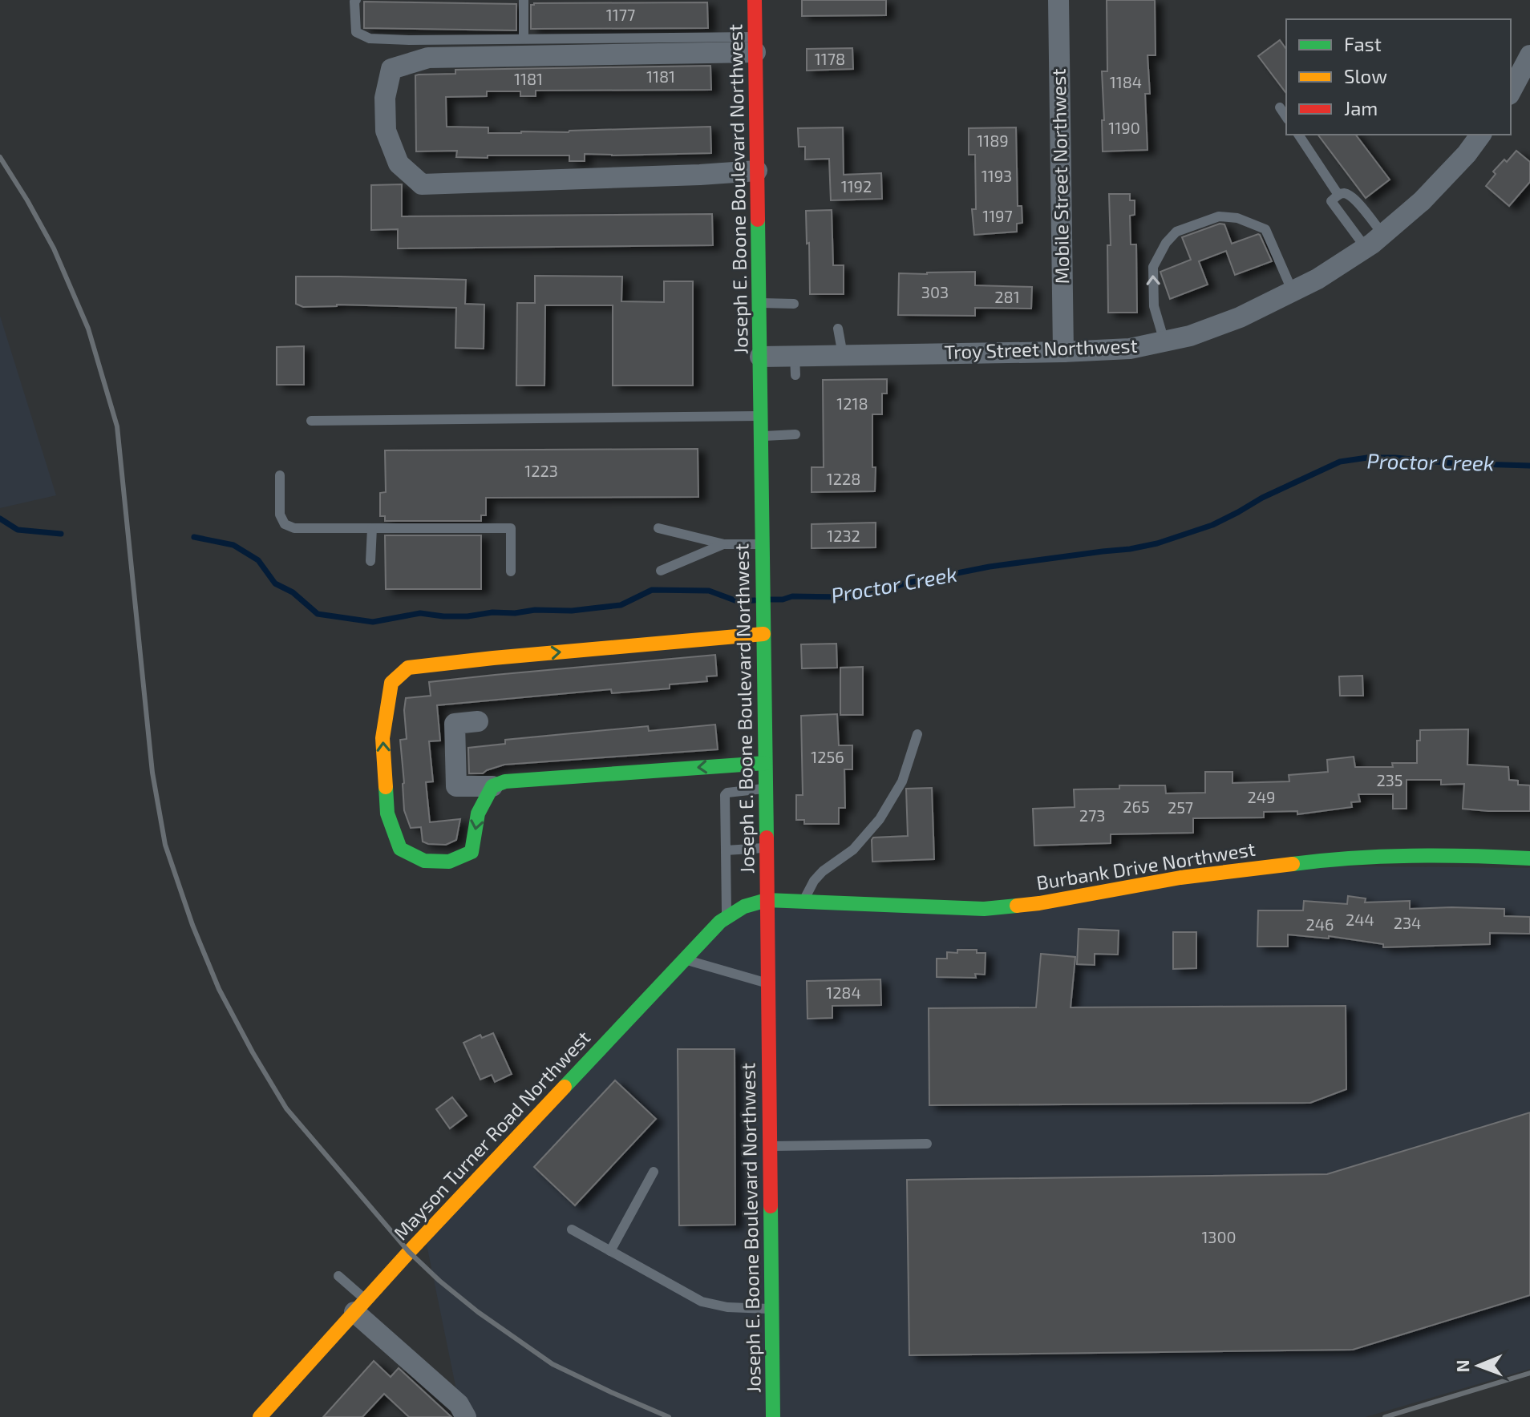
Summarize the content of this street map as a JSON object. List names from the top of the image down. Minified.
{"streets":{"street":["Mobile Street Northwest","Joseph E. Boone Boulevard Northwest","Troy Street Northwest","Burbank Drive Northwest","Mayson Turner Road Northwest"]},"crossings":[["Mobile Street Northwest","Troy Street Northwest"],["Joseph E. Boone Boulevard Northwest","Troy Street Northwest"],["Joseph E. Boone Boulevard Northwest","Burbank Drive Northwest"],["Joseph E. Boone Boulevard Northwest","Mayson Turner Road Northwest"],["Burbank Drive Northwest","Mayson Turner Road Northwest"]],"water":["Proctor Creek"],"house_numbers":["1177","1178","1181","1181","1184","1190","1189","1193","1192","1197","303","281","1218","1223","1228","1232","1256","235","249","265","257","273","244","234","246","1284","1300"],"legend":["Fast","Slow","Jam"],"north":"left"}
